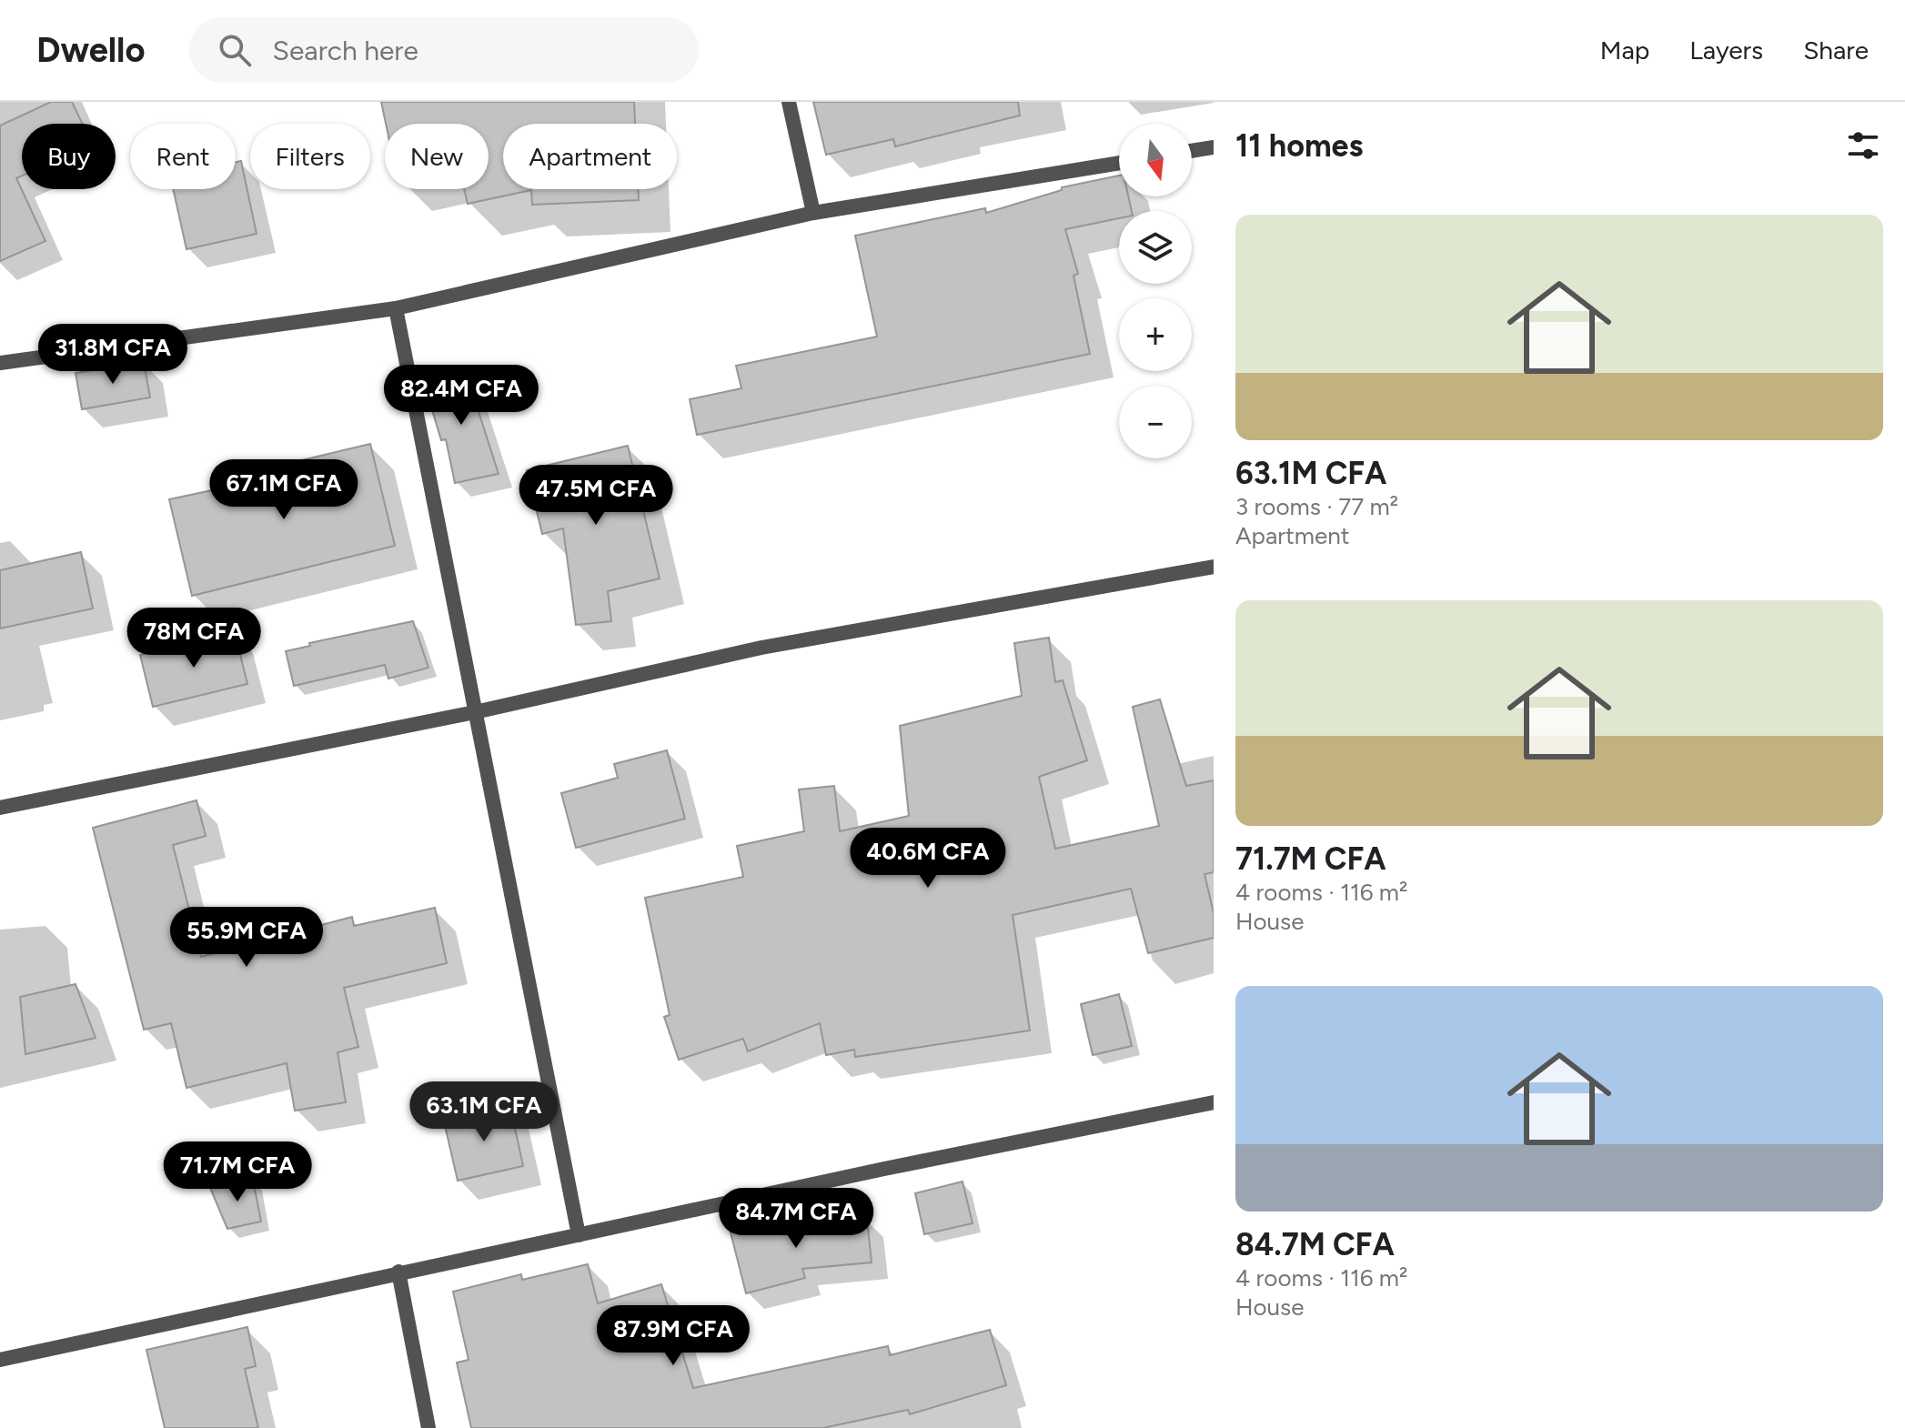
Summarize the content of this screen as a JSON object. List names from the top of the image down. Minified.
{"north":"bottom","page":{"header":"Dwello","search":"Search here","nav":["Map","Layers","Share"],"heading":"11 homes","map_buttons":["+","−"],"chip":["Buy","Rent","Filters","New","Apartment"],"list":[{"name":"63.1M CFA","note":"3 rooms · 77 m² · Apartment"},{"name":"71.7M CFA","note":"4 rooms · 116 m² · House"},{"name":"84.7M CFA","note":"4 rooms · 116 m² · House"}],"price":["31.8M CFA","82.4M CFA","67.1M CFA","47.5M CFA","78M CFA","40.6M CFA","55.9M CFA","63.1M CFA","71.7M CFA","84.7M CFA","87.9M CFA"]}}
